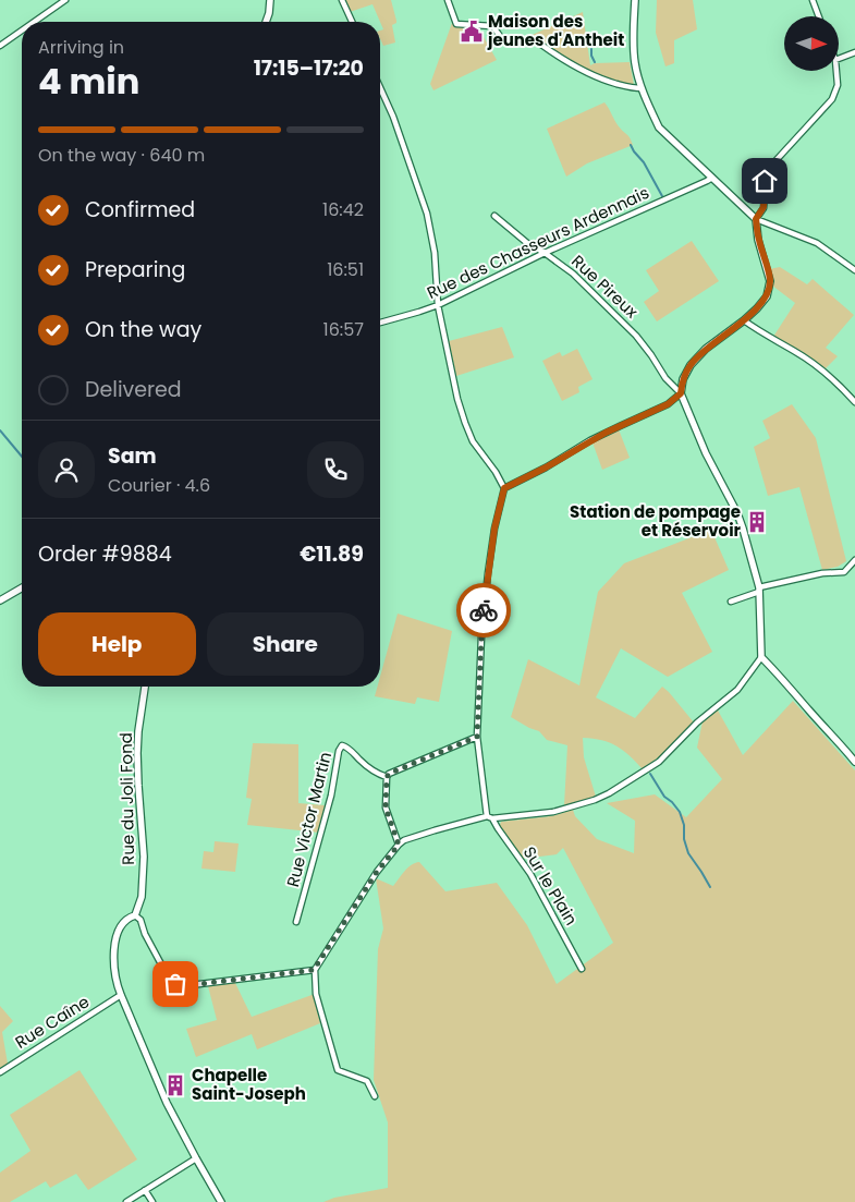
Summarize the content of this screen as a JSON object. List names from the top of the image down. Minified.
{"streets":{"street":["Rue des Chasseurs Ardennais","Rue Pireux","Rue du Joli Fond","Rue Victor Martin","Sur le Plain","Rue Caîne"]},"crossings":[["Rue des Chasseurs Ardennais","Rue Pireux"]],"places":{"public building":["Maison des jeunes d'Antheit"],"building":["Station de pompage et Réservoir","Chapelle Saint-Joseph"]},"north":"right","page":{"heading":["4 min","Arriving in","17:15–17:20"],"panel":["Sam","Courier · 4.6","Order #9884","€11.89"],"bar":"On the way · 640 m","list":[["Confirmed","16:42"],["Preparing","16:51"],["On the way","16:57"],"Delivered"],"buttons":["Help","Share"]}}
